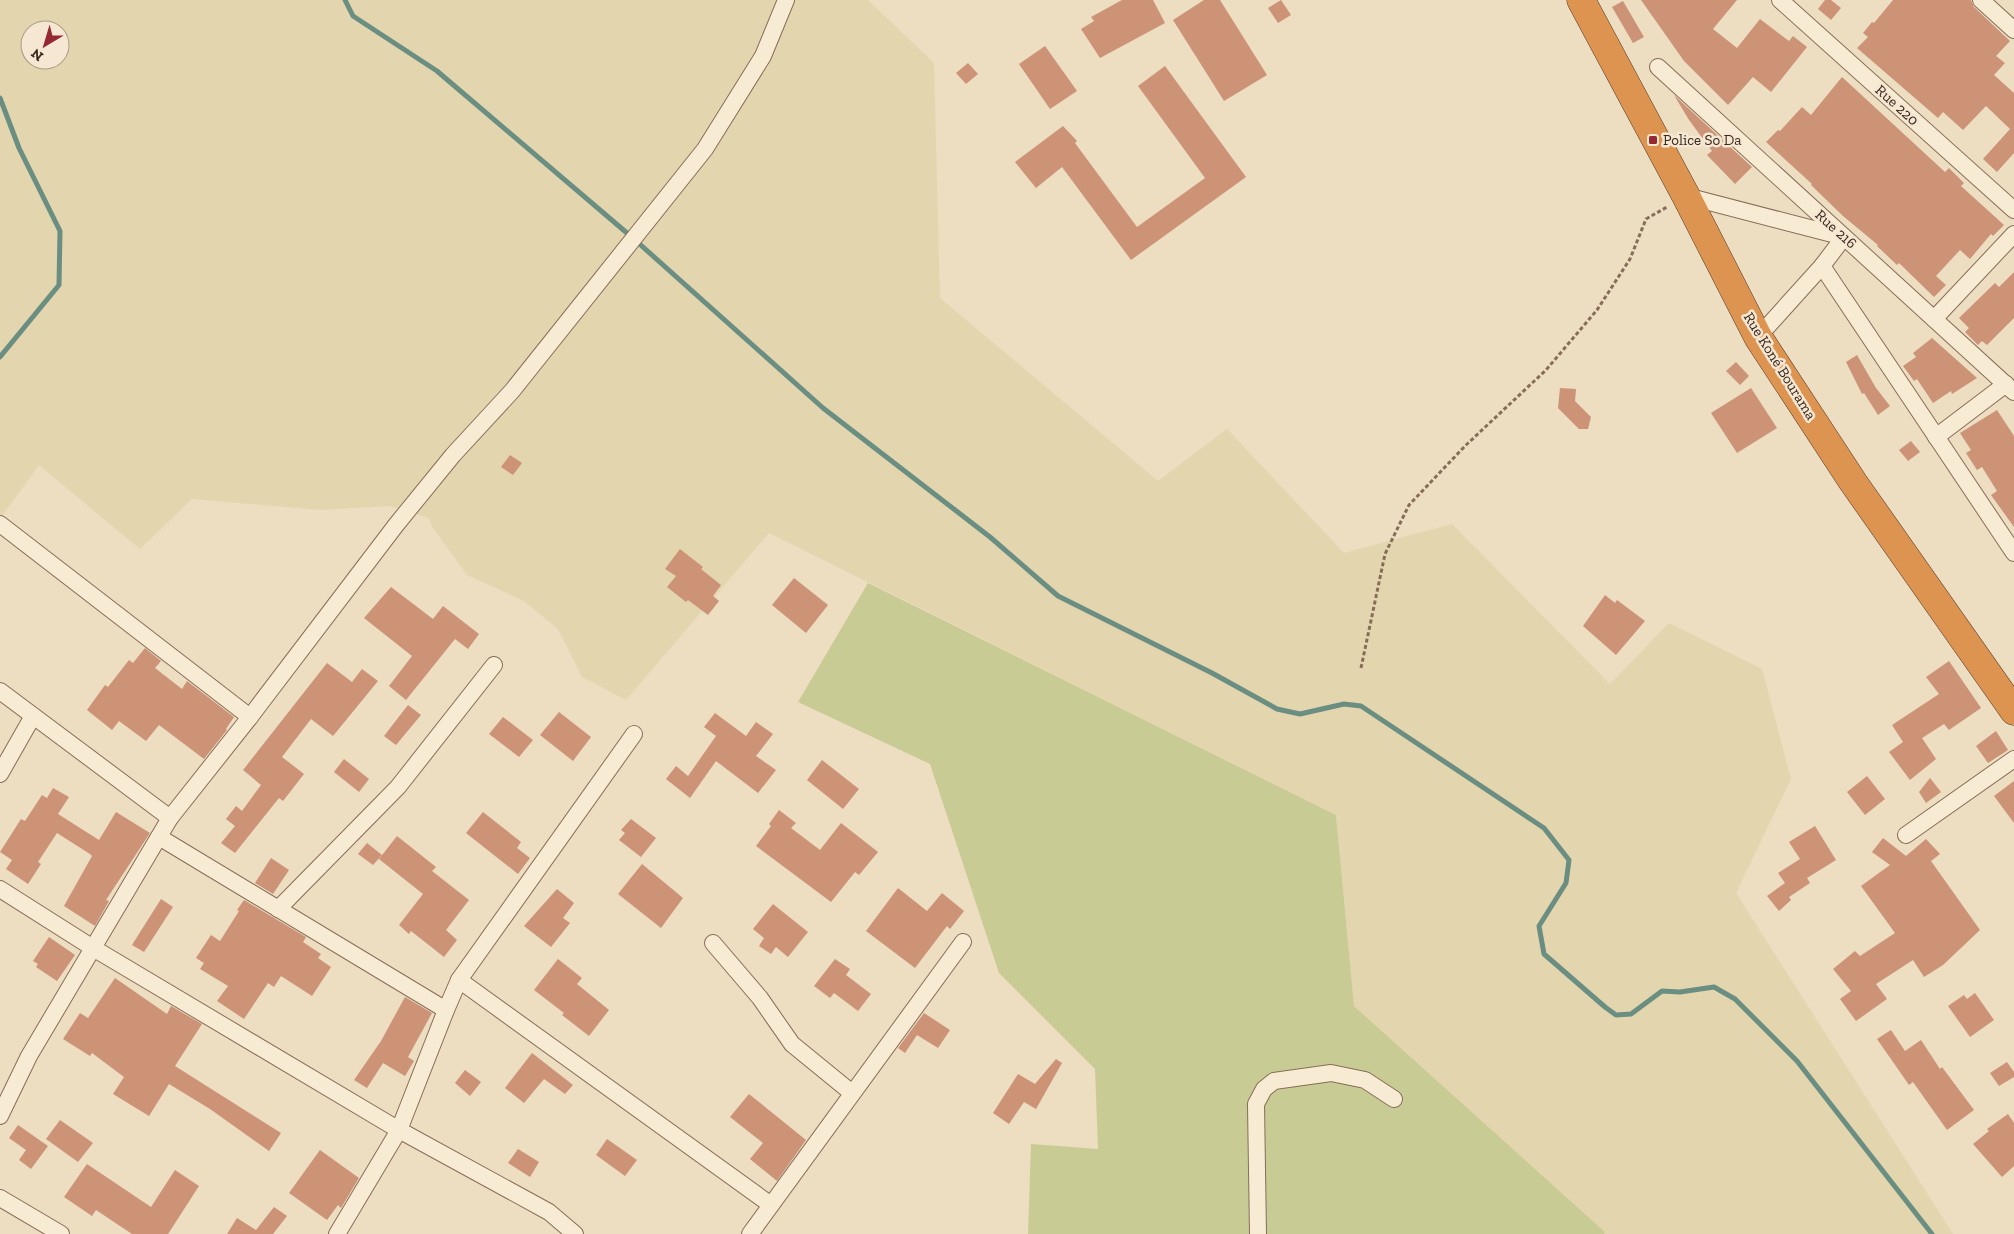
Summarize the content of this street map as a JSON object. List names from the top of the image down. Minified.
{"streets":{"highway":["Rue Koné Bourama"],"street":["Rue 220","Rue 216"]},"places":{"transit":["Police So Da"]},"north":"bottom left"}
